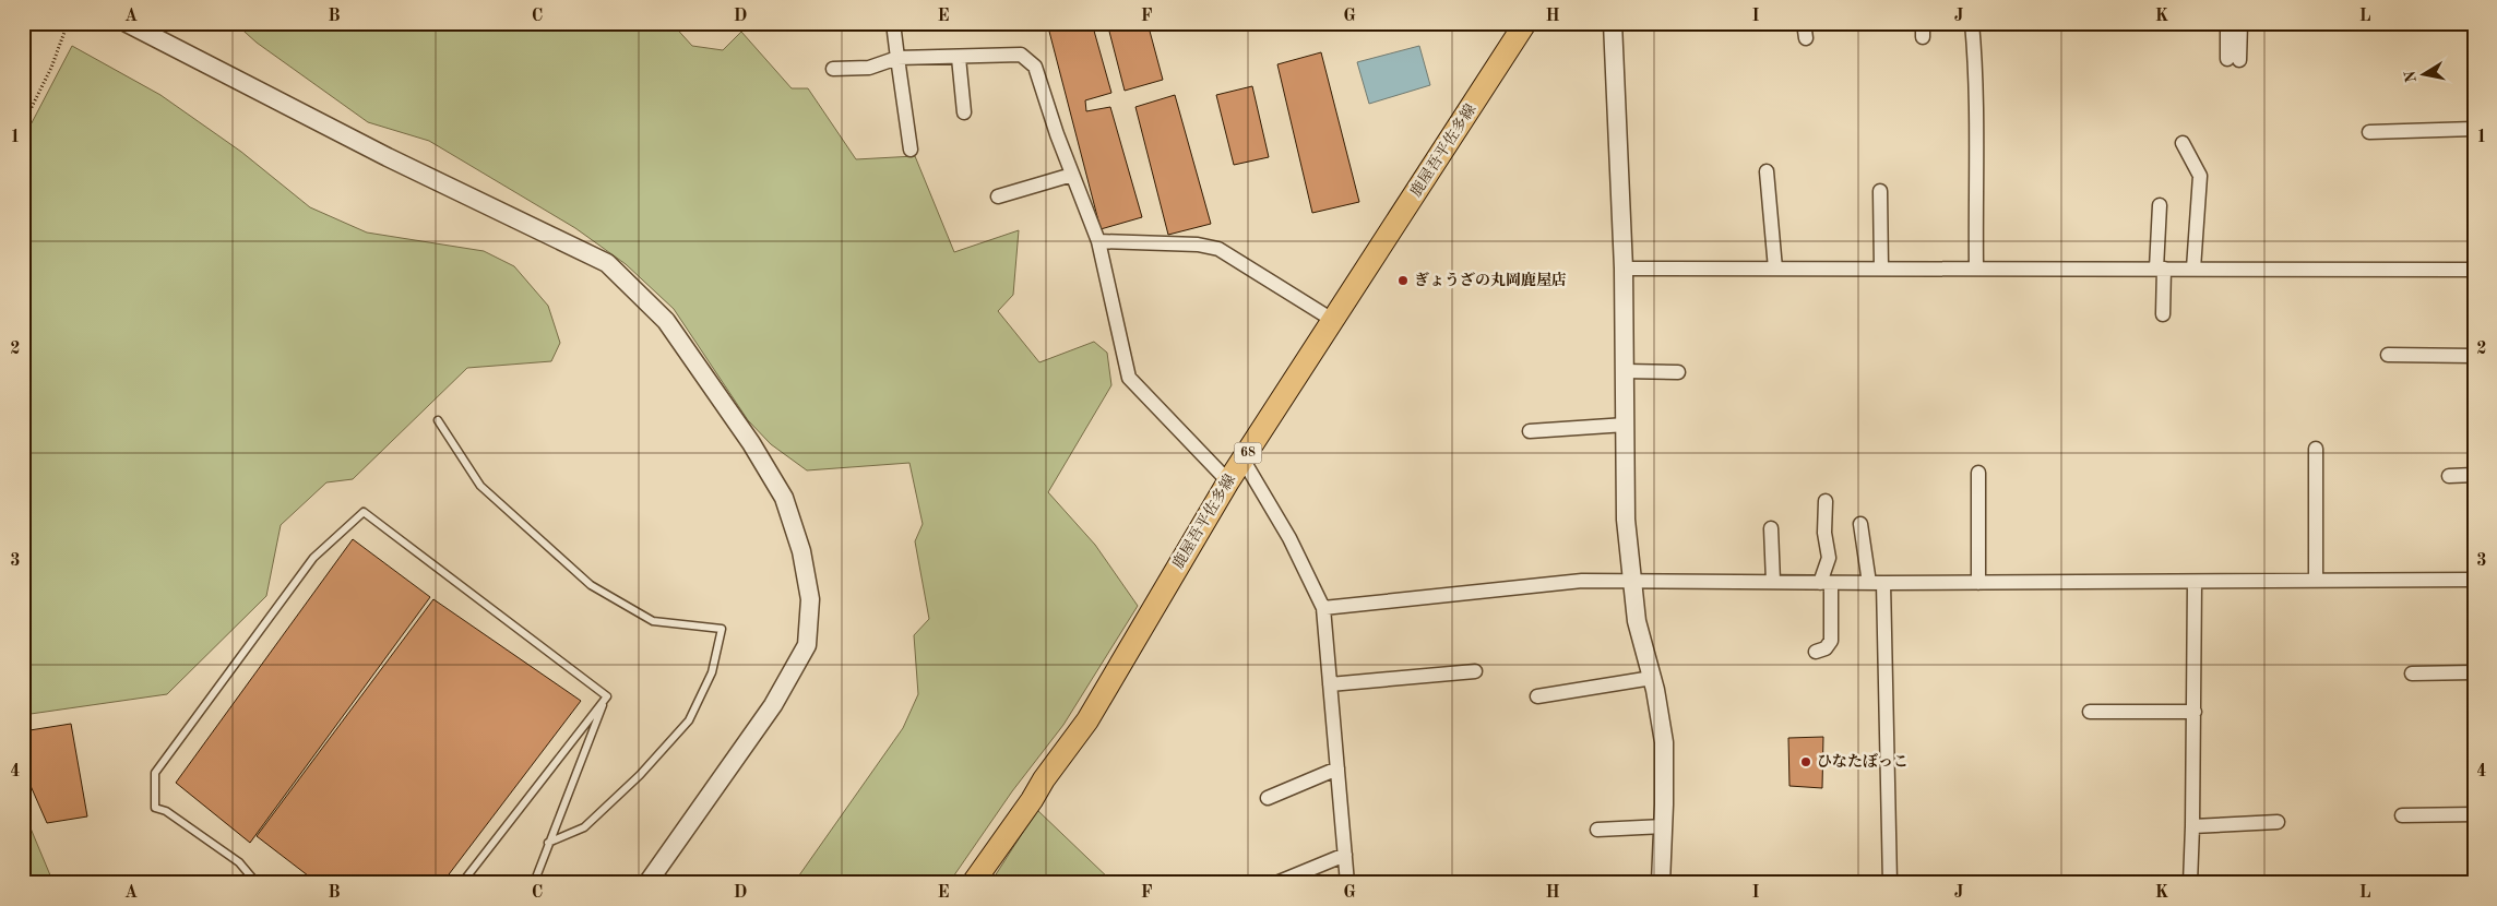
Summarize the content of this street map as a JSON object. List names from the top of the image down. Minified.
{"streets":{"main road":["鹿屋吾平佐多線","68"]},"places":["ぎょうざの丸岡鹿屋店","ひなたぼっこ"],"north":"left","grid":{"columns":["A","B","C","D","E","F","G","H","I","J","K","L"],"rows":["1","2","3","4"]}}
